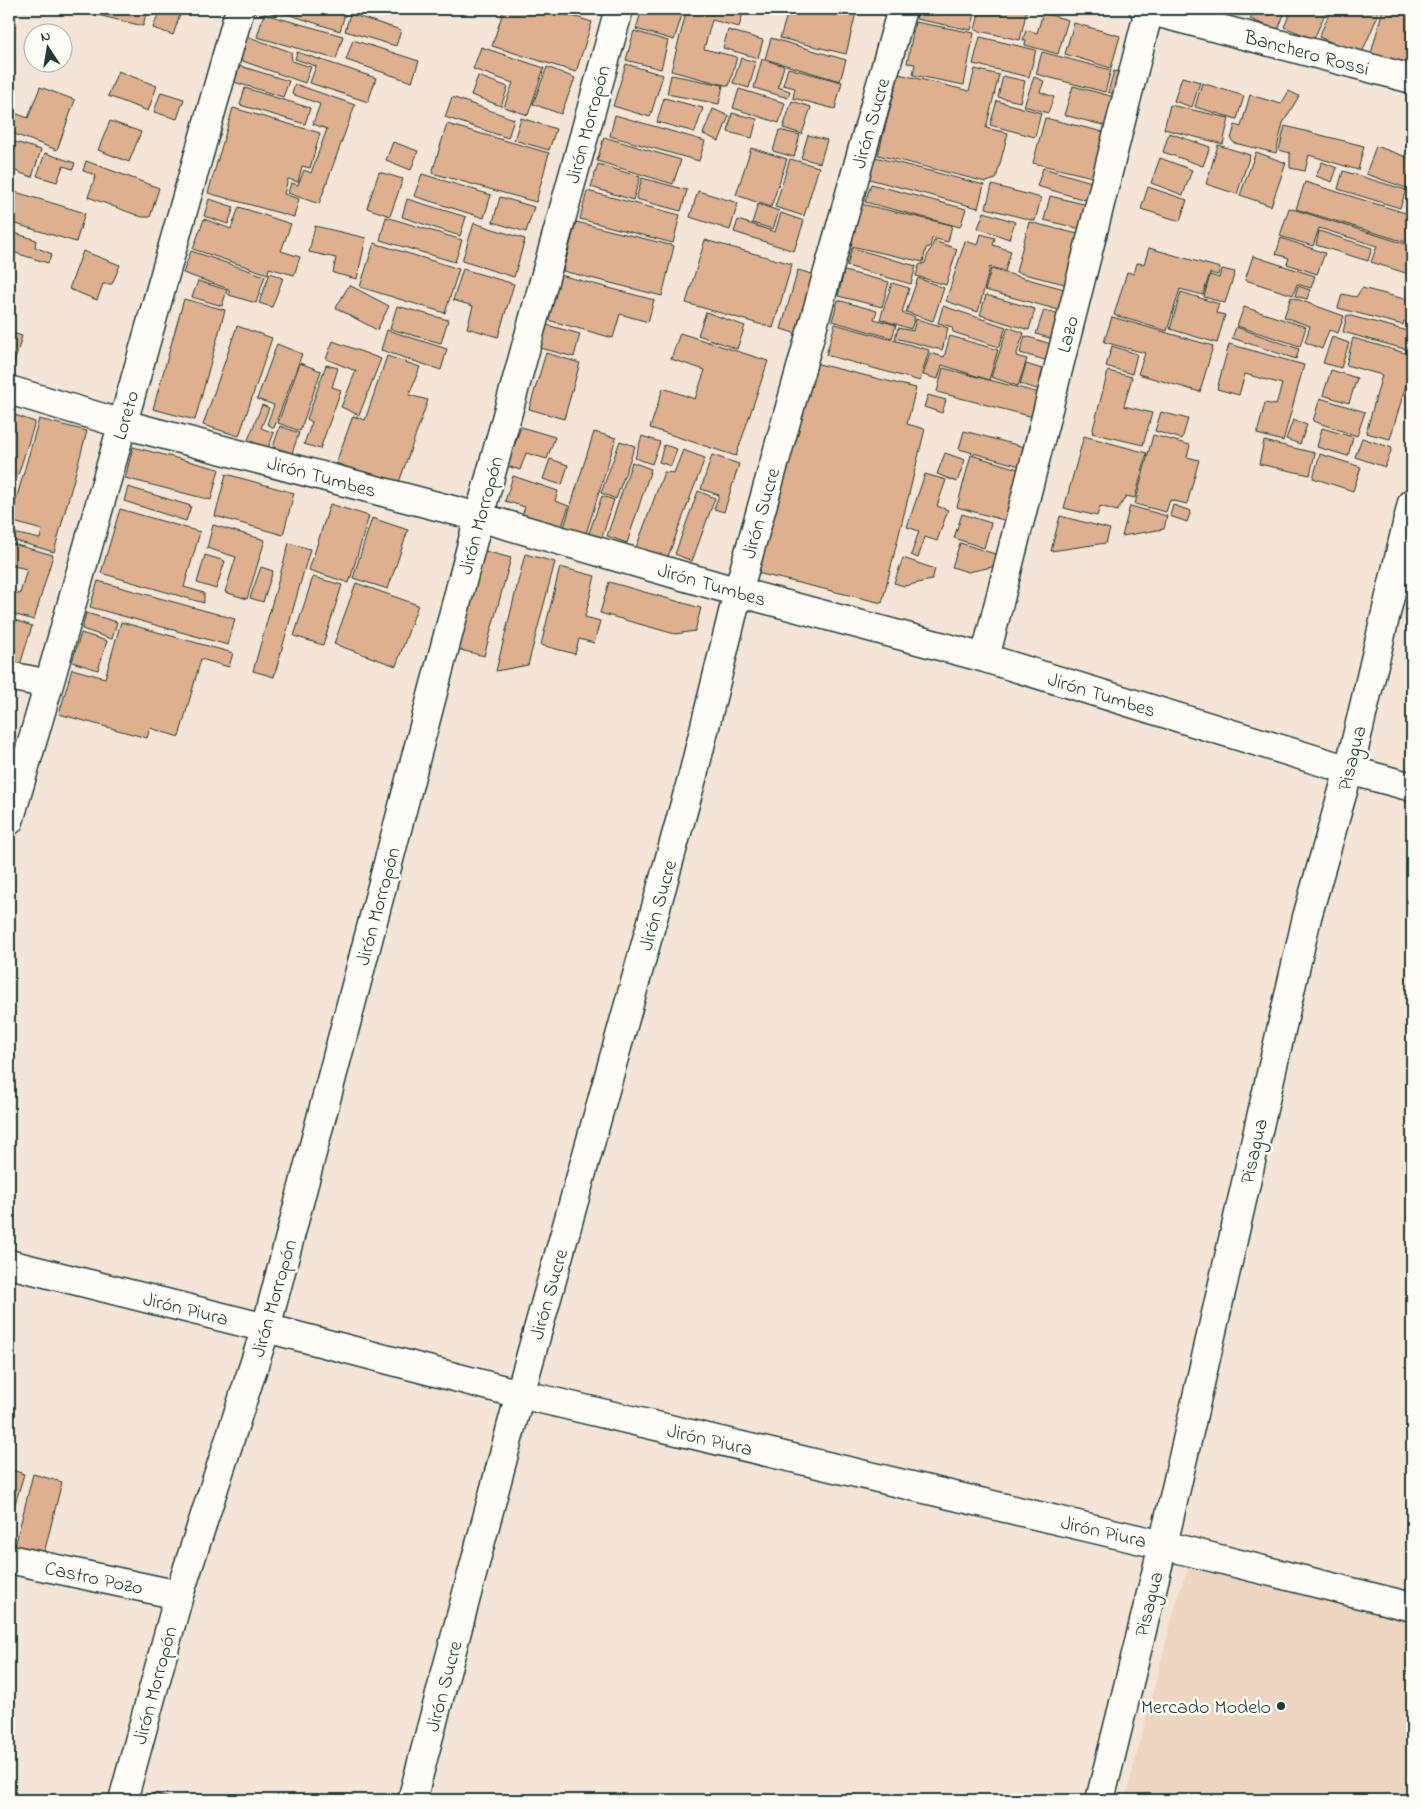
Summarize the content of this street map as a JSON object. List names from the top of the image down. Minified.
{"streets":{"street":["Banchero Rossi","Jirón Sucre","Jirón Morropón","Lazo","Loreto","Jirón Tumbes","Pisagua","Jirón Piura","Castro Pozo"]},"crossings":[["Banchero Rossi","Lazo"],["Jirón Sucre","Jirón Tumbes"],["Jirón Sucre","Jirón Piura"],["Jirón Morropón","Jirón Tumbes"],["Jirón Morropón","Jirón Piura"],["Jirón Morropón","Castro Pozo"],["Lazo","Jirón Tumbes"],["Loreto","Jirón Tumbes"],["Jirón Tumbes","Pisagua"],["Pisagua","Jirón Piura"]],"places":["Mercado Modelo"],"north":"top"}
